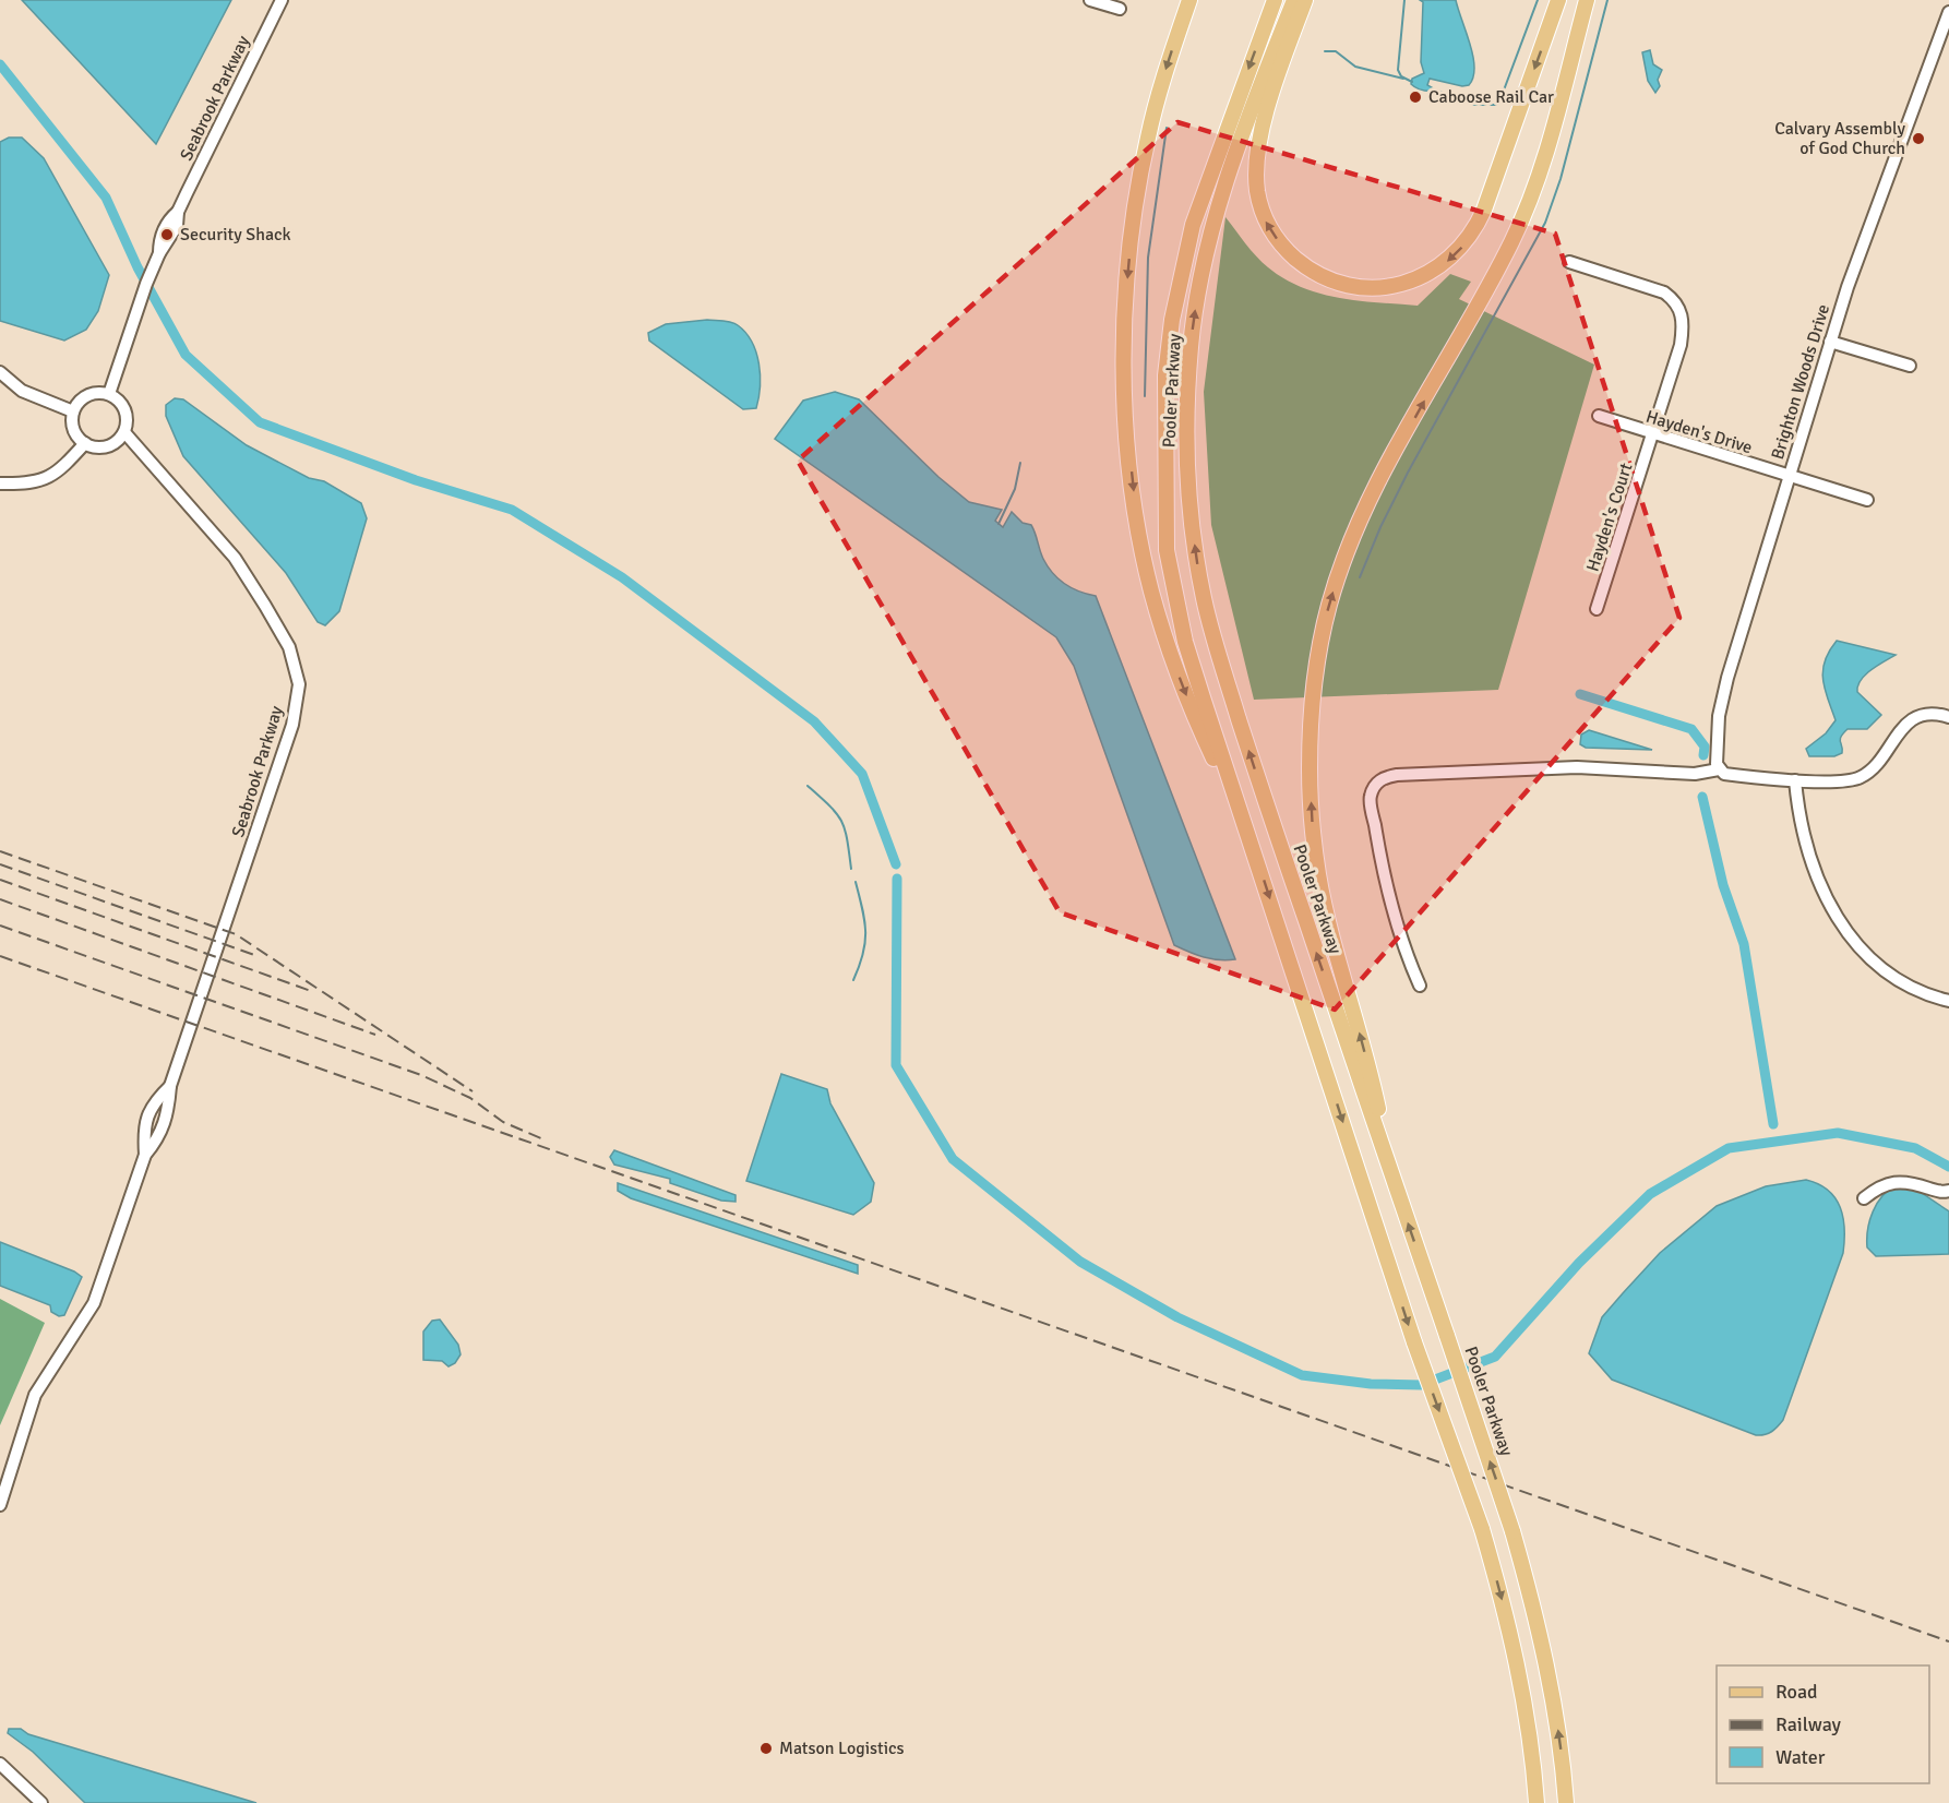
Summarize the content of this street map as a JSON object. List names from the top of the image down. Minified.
{"streets":{"main road":["Pooler Parkway"],"street":["Seabrook Parkway","Brighton Woods Drive","Hayden's Drive","Hayden's Court"]},"crossings":[["Brighton Woods Drive","Hayden's Drive"],["Hayden's Drive","Hayden's Court"]],"places":["Caboose Rail Car","Calvary Assembly of God Church","Security Shack","Matson Logistics"],"legend":["Road","Railway","Water"]}
